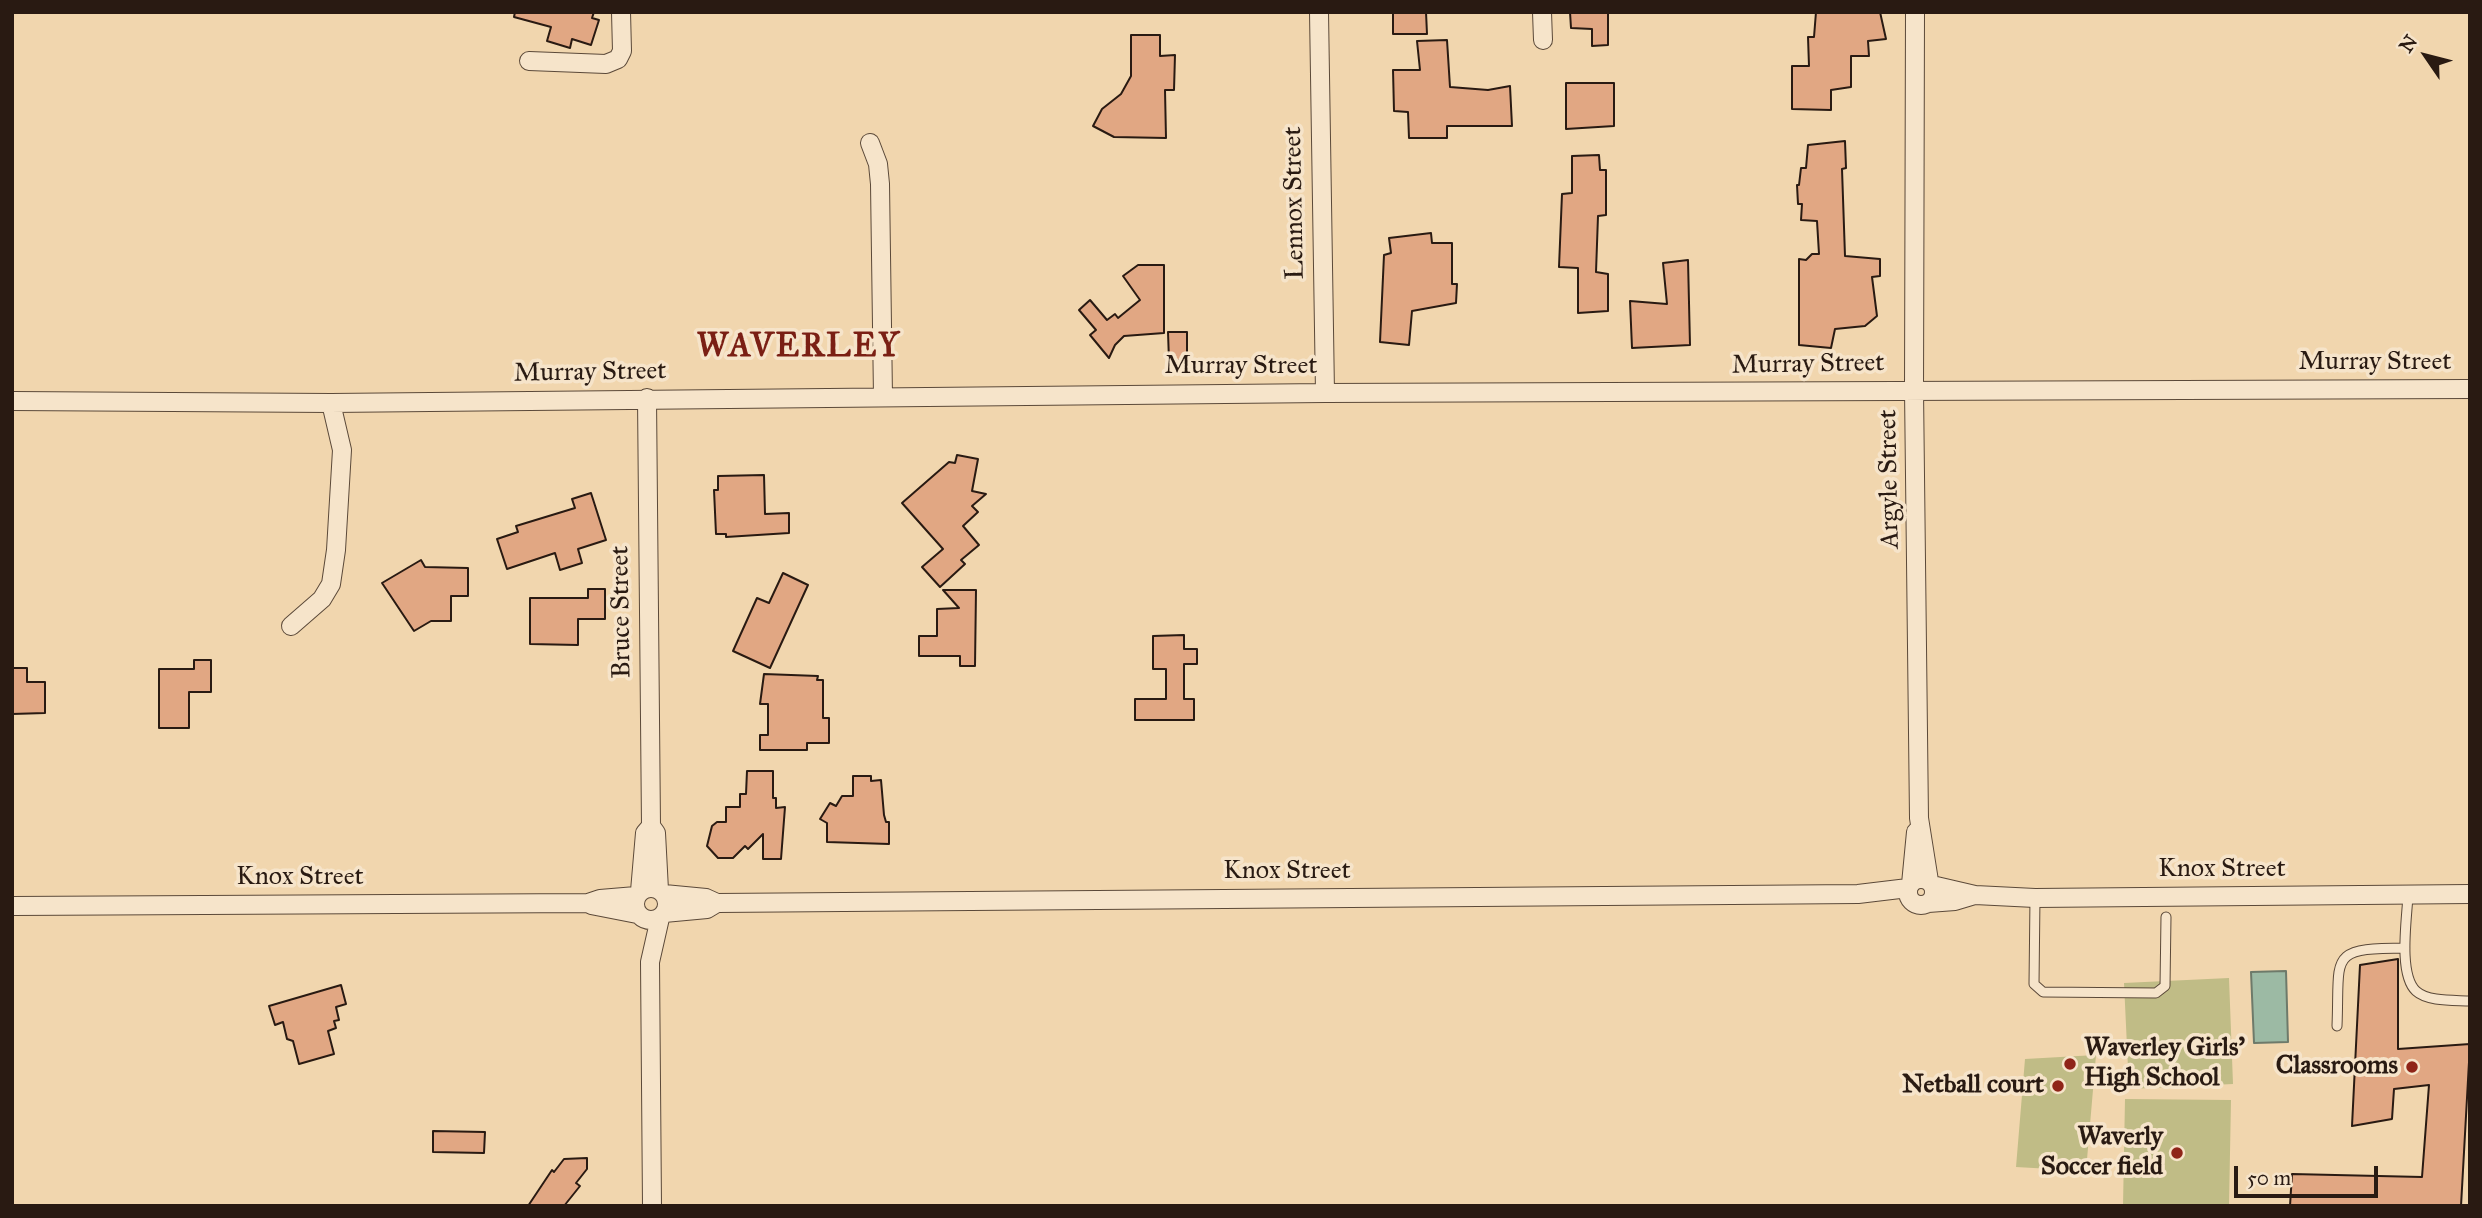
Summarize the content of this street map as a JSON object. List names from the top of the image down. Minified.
{"streets":{"street":["Lennox Street","Murray Street","Argyle Street","Bruce Street","Knox Street"]},"crossings":[["Lennox Street","Murray Street"],["Murray Street","Argyle Street"],["Murray Street","Bruce Street"],["Argyle Street","Knox Street"],["Bruce Street","Knox Street"]],"districts":["WAVERLEY"],"places":["Waverley Girls' High School","Classrooms","Netball court","Waverly Soccer field"],"scale_bar":"50 m","north":"top left"}
